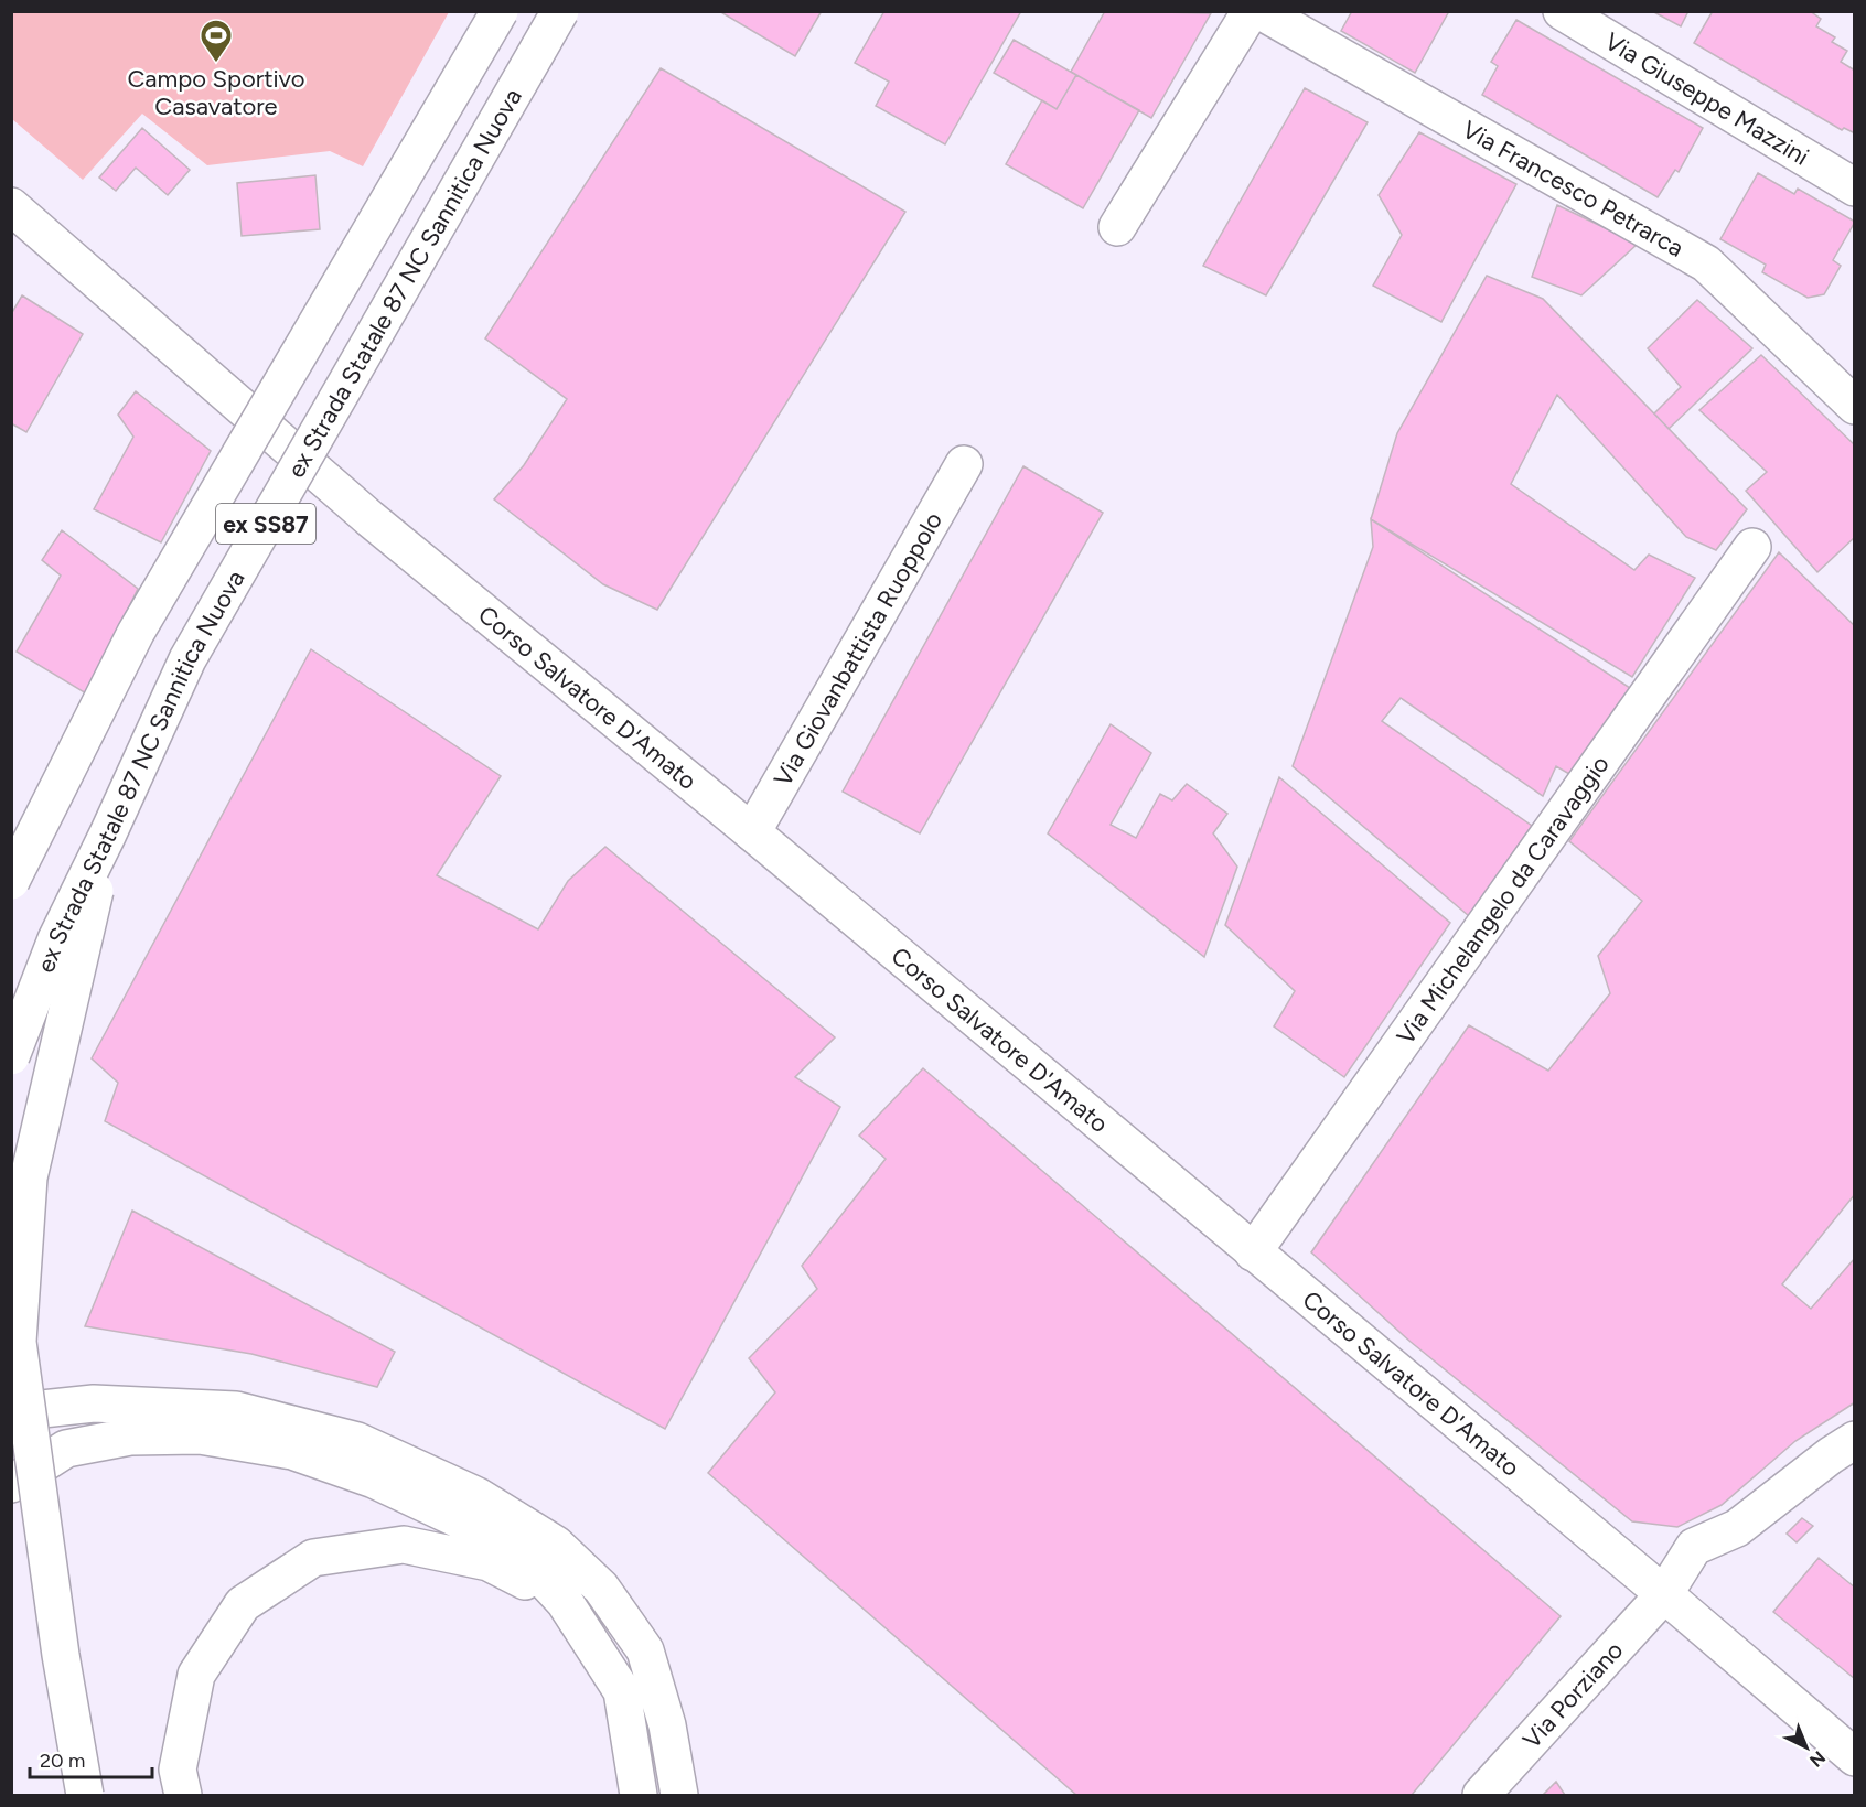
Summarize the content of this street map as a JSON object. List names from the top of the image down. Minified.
{"streets":{"main road":["Via Giuseppe Mazzini","Via Francesco Petrarca","ex Strada Statale 87 NC Sannitica Nuova","ex SS87","Via Giovanbattista Ruoppolo","Corso Salvatore D'Amato","Via Michelangelo da Caravaggio","Via Porziano"]},"crossings":[["Via Giovanbattista Ruoppolo","Corso Salvatore D'Amato"],["Corso Salvatore D'Amato","Via Michelangelo da Caravaggio"],["Corso Salvatore D'Amato","Via Porziano"]],"places":{"sports":["Campo Sportivo Casavatore"]},"scale_bar":"20 m","north":"bottom right"}
